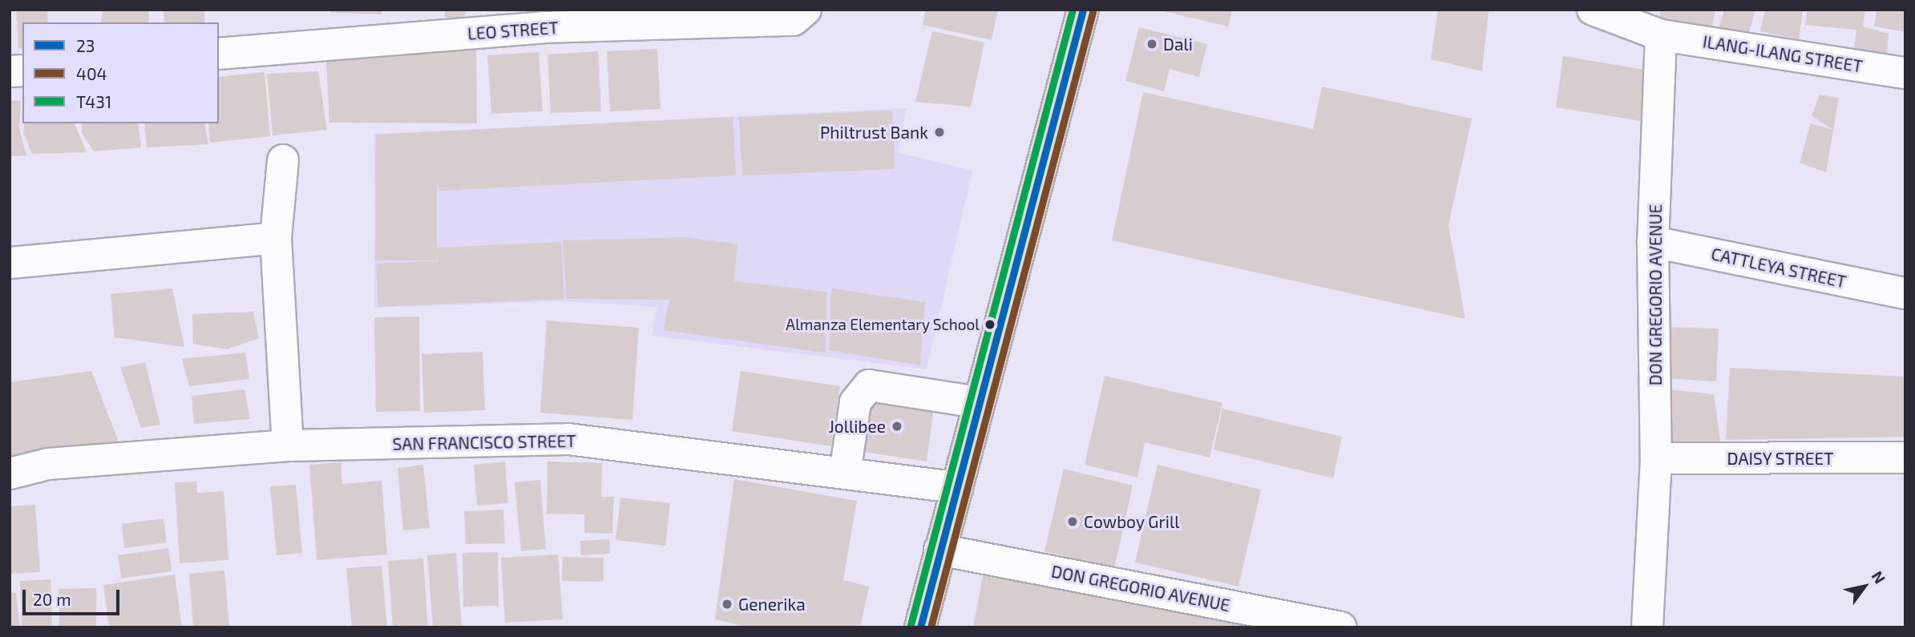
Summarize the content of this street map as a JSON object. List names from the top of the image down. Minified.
{"streets":{"street":["LEO STREET","ILANG-ILANG STREET","CATTLEYA STREET","DON GREGORIO AVENUE","SAN FRANCISCO STREET","DAISY STREET"]},"crossings":[["ILANG-ILANG STREET","DON GREGORIO AVENUE"],["CATTLEYA STREET","DON GREGORIO AVENUE"],["DON GREGORIO AVENUE","DAISY STREET"]],"places":["Dali","Philtrust Bank","Almanza Elementary School","Jollibee","Cowboy Grill","Generika"],"lines":["transit line 23","transit line T431","transit line 404"],"legend":["23","404","T431"],"scale_bar":"20 m","north":"top right"}
